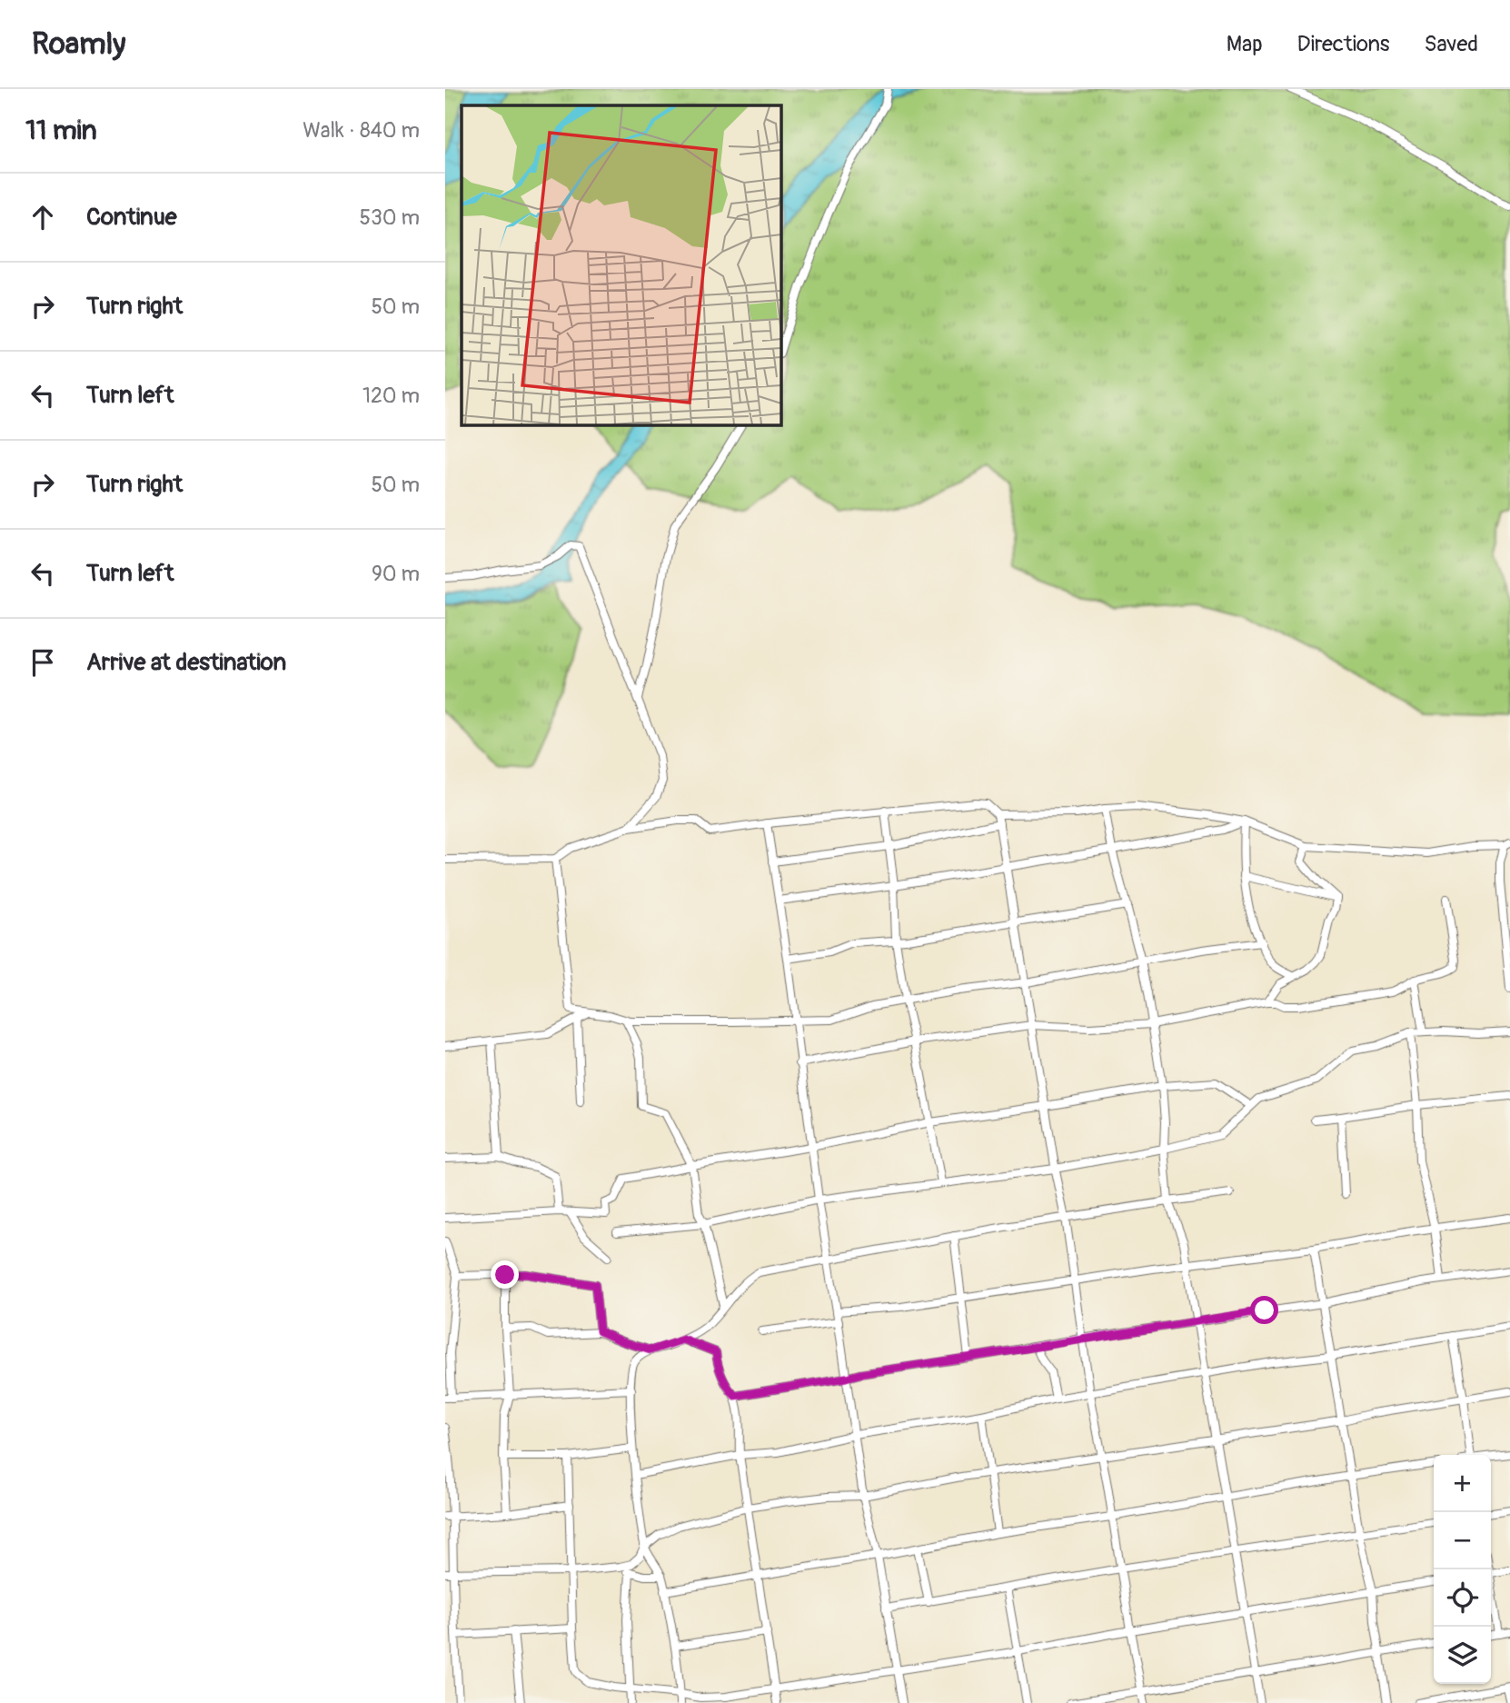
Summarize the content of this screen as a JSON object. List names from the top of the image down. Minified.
{"page":{"header":"Roamly","nav":["Map","Directions","Saved"],"heading":["11 min","Walk · 840 m"],"list":[["Continue","530 m"],["Turn right","50 m"],["Turn left","120 m"],["Turn right","50 m"],["Turn left","90 m"],"Arrive at destination"],"map_buttons":["+","−"]}}
